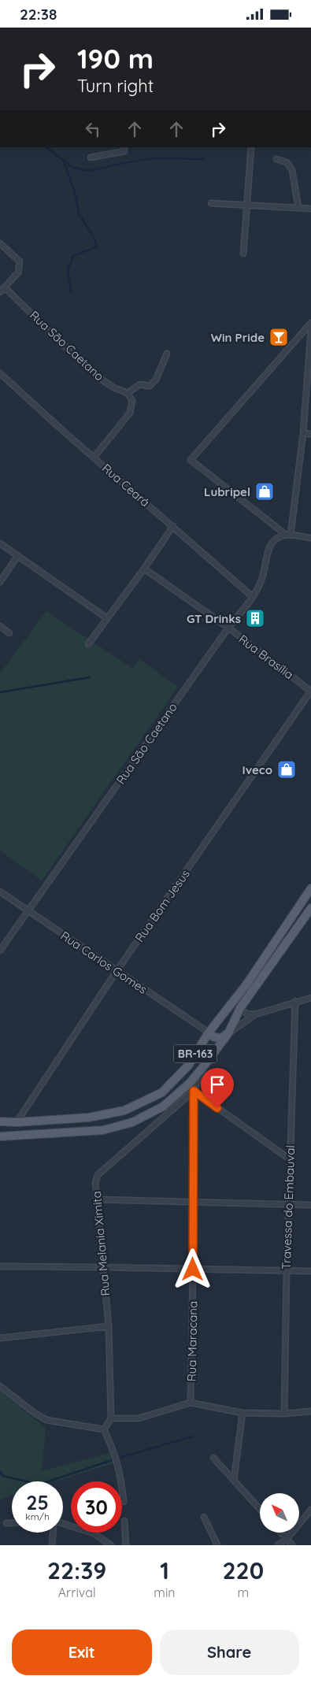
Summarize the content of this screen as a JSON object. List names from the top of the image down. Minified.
{"streets":{"main road":["BR-163"],"street":["Rua São Caetano","Rua Ceará","Rua Brasília","Rua Bom Jesus","Rua Carlos Gomes","Travessa do Embauval","Rua Melania Ximita","Rua Maracana"]},"crossings":[["Rua São Caetano","Rua Ceará"],["Rua São Caetano","Rua Brasília"],["Rua São Caetano","Rua Carlos Gomes"],["Rua Brasília","Rua Bom Jesus"],["Rua Bom Jesus","Rua Carlos Gomes"],["Rua Bom Jesus","BR-163"],["Rua Carlos Gomes","BR-163"],["BR-163","Rua Melania Ximita"],["Rua Melania Ximita","Rua Maracana"]],"places":{"bar":["Win Pride"],"shop":["Lubripel","Iveco"],"building":["GT Drinks"]},"north":"top left","page":{"status":"22:38","turn":["190 m","Turn right"],"speed":"25 km/h","limit":"30","eta":["22:39","Arrival","1","min","220","m"],"buttons":["Exit","Share"]}}
